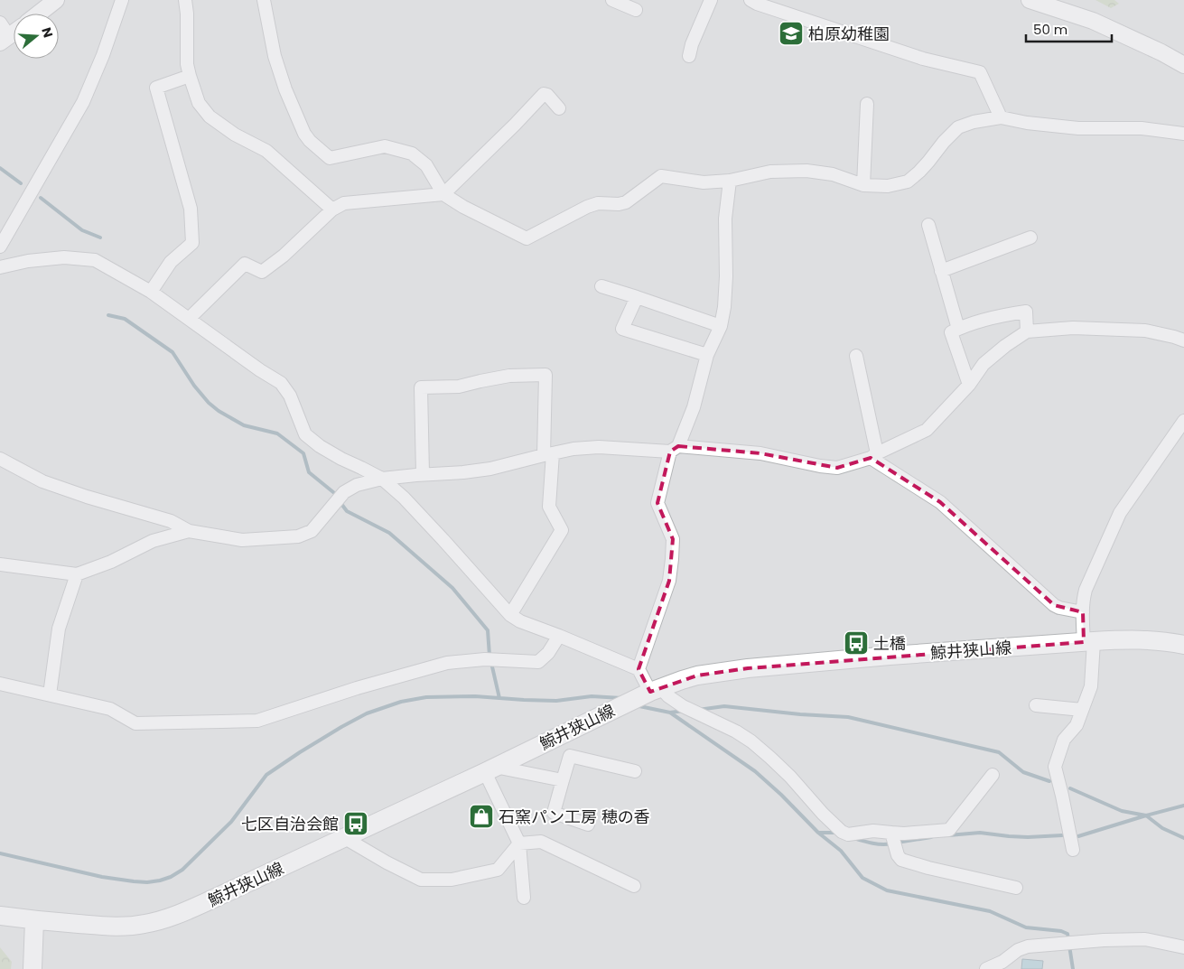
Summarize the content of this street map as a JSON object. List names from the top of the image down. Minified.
{"streets":{"main road":["鯨井狭山線"]},"places":{"school or university":["柏原幼稚園"],"bus stop":["土橋","七区自治会館"],"shop":["石窯パン工房 穂の香"]},"scale_bar":"50 m","north":"right"}
